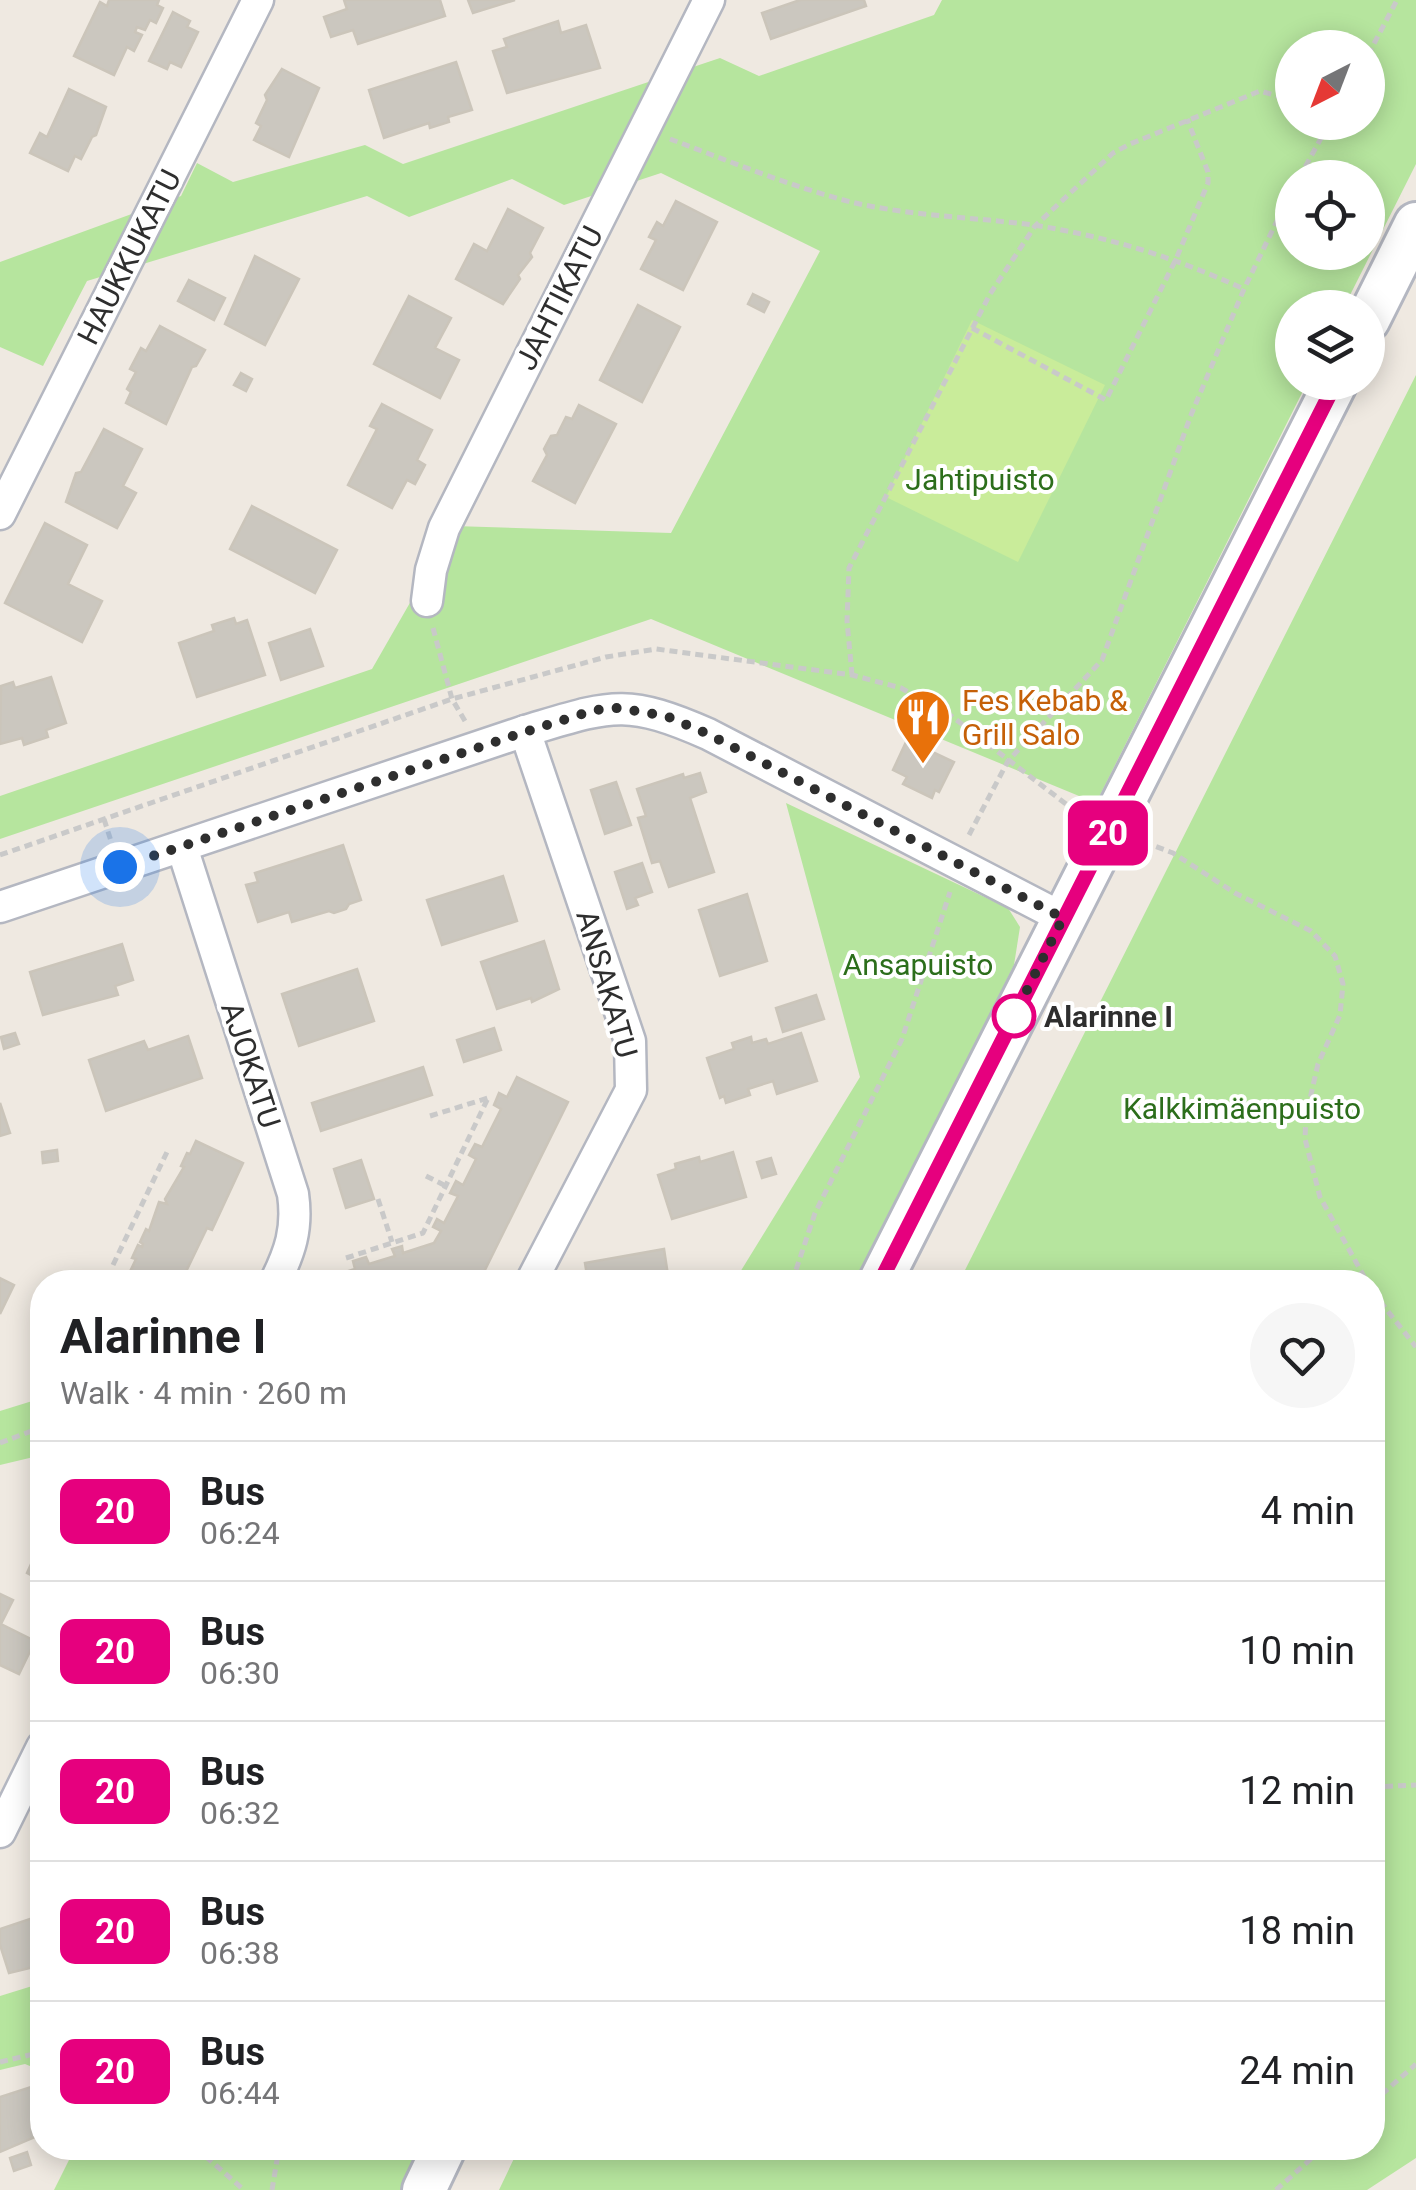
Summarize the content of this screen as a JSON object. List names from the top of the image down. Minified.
{"streets":{"street":["HAUKKUKATU","JAHTIKATU","ANSAKATU","AJOKATU"]},"parks":["Jahtipuisto","Ansapuisto","Kalkkimäenpuisto"],"places":{"restaurant":["Fes Kebab & Grill Salo"],"other":["Alarinne I"]},"lines":["bus line 20"],"north":"bottom left","page":{"on_map":"20","heading":["Alarinne I","Walk · 4 min · 260 m"],"list":[{"mark":"20","name":"Bus","note":"06:24","value":"4 min"},{"mark":"20","name":"Bus","note":"06:30","value":"10 min"},{"mark":"20","name":"Bus","note":"06:32","value":"12 min"},{"mark":"20","name":"Bus","note":"06:38","value":"18 min"},{"mark":"20","name":"Bus","note":"06:44","value":"24 min"}]}}
